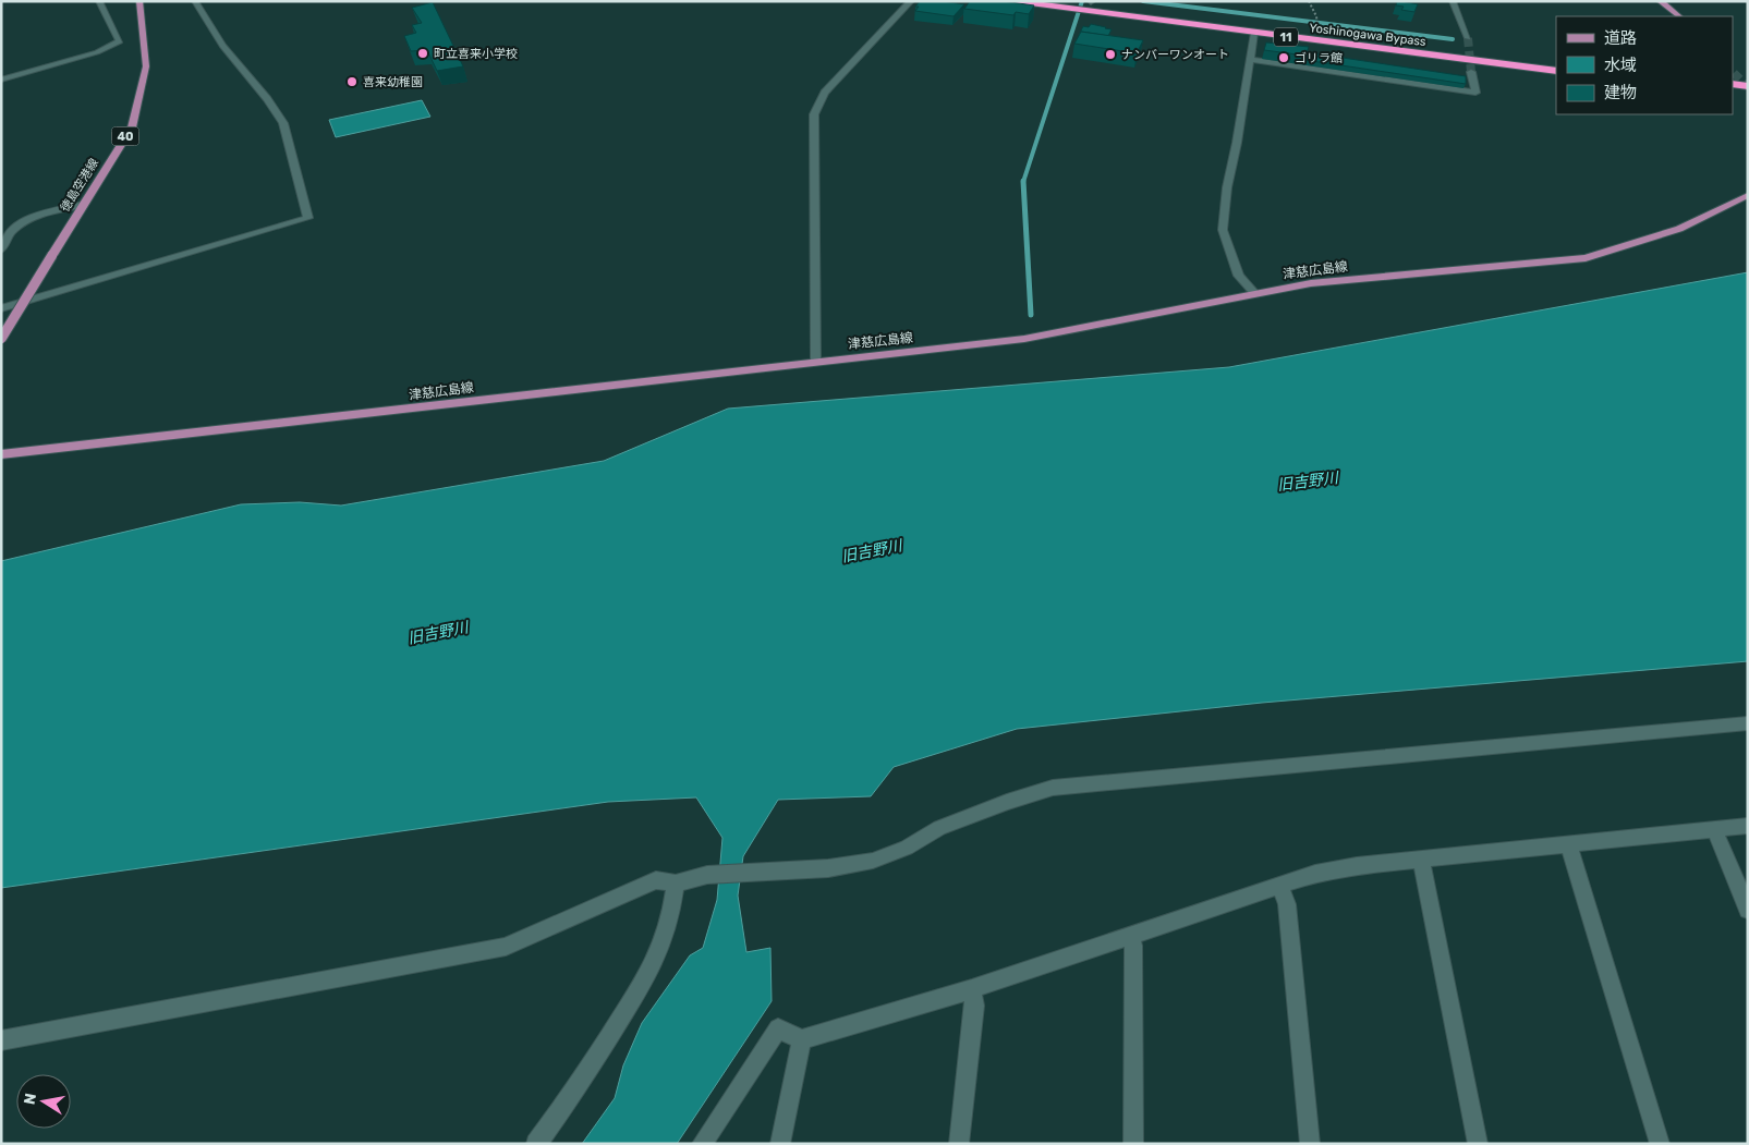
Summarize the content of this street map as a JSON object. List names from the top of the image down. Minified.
{"streets":{"highway":["Yoshinogawa Bypass","11"],"main road":["40","徳島空港線","津慈広島線"]},"water":["旧吉野川"],"places":["町立喜来小学校","ナンバーワンオート","ゴリラ館","喜来幼稚園"],"legend":["道路","水域","建物"],"north":"left"}
